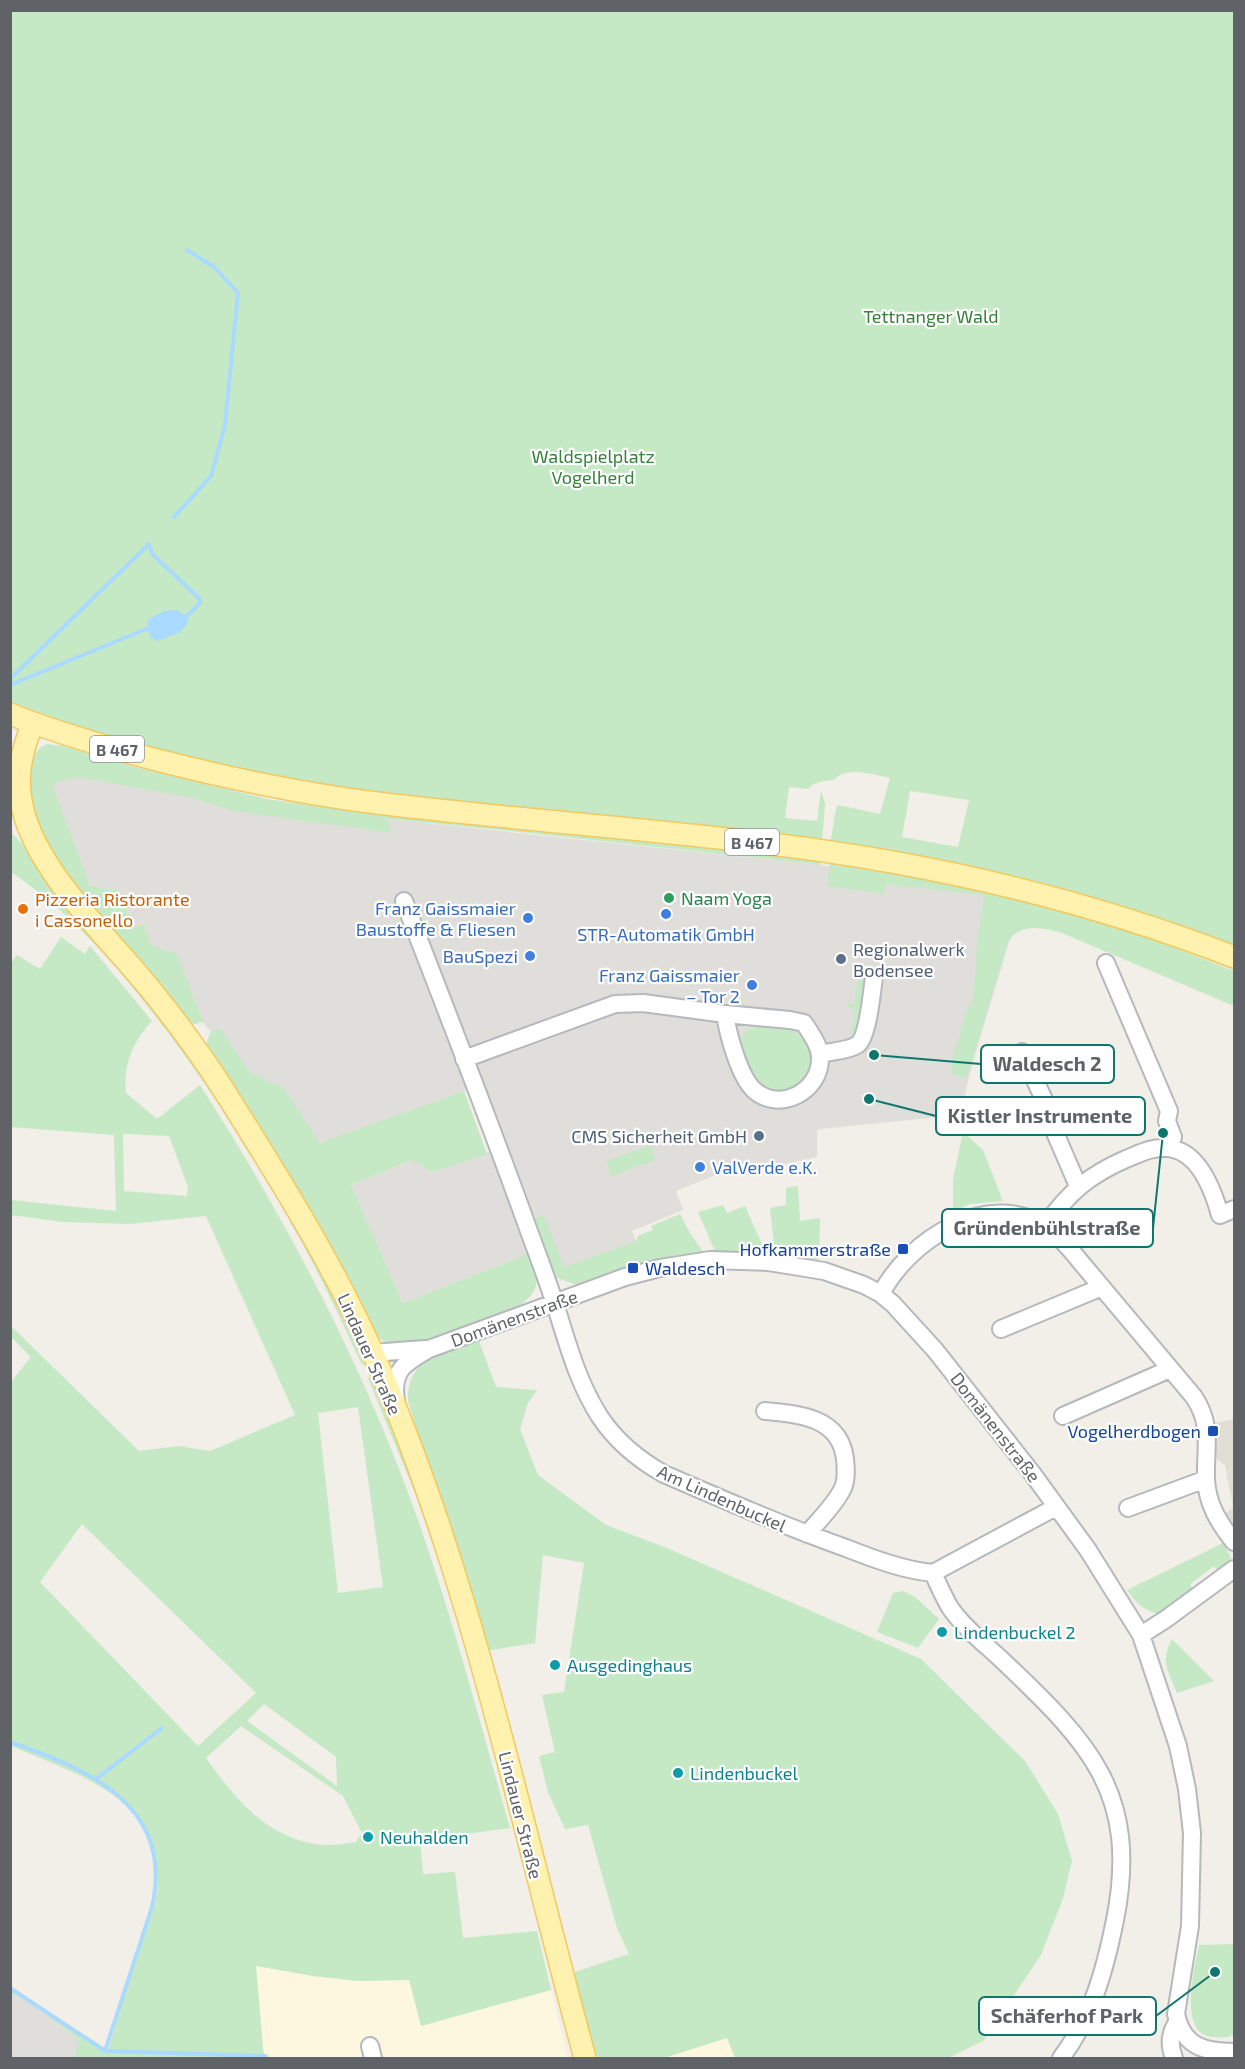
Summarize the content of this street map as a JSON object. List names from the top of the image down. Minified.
{"streets":{"main road":["B 467","Lindauer Straße"],"street":["Domänenstraße","Am Lindenbuckel"]},"crossings":[["B 467","Lindauer Straße"],["Domänenstraße","Lindauer Straße"],["Domänenstraße","Am Lindenbuckel"]],"parks":["Tettnanger Wald","Waldspielplatz Vogelherd"],"places":{"other":["Naam Yoga","Pizzeria Ristorante i Cassonello","STR-Automatik GmbH","Franz Gaissmaier Baustoffe & Fliesen","BauSpezi","Regionalwerk Bodensee","Franz Gaissmaier – Tor 2","Waldesch 2","Kistler Instrumente","Gründenbühlstraße","CMS Sicherheit GmbH","ValVerde e.K.","Lindenbuckel 2","Ausgedinghaus","Lindenbuckel","Neuhalden","Schäferhof Park"],"transit":["Hofkammerstraße","Waldesch","Vogelherdbogen"]}}
